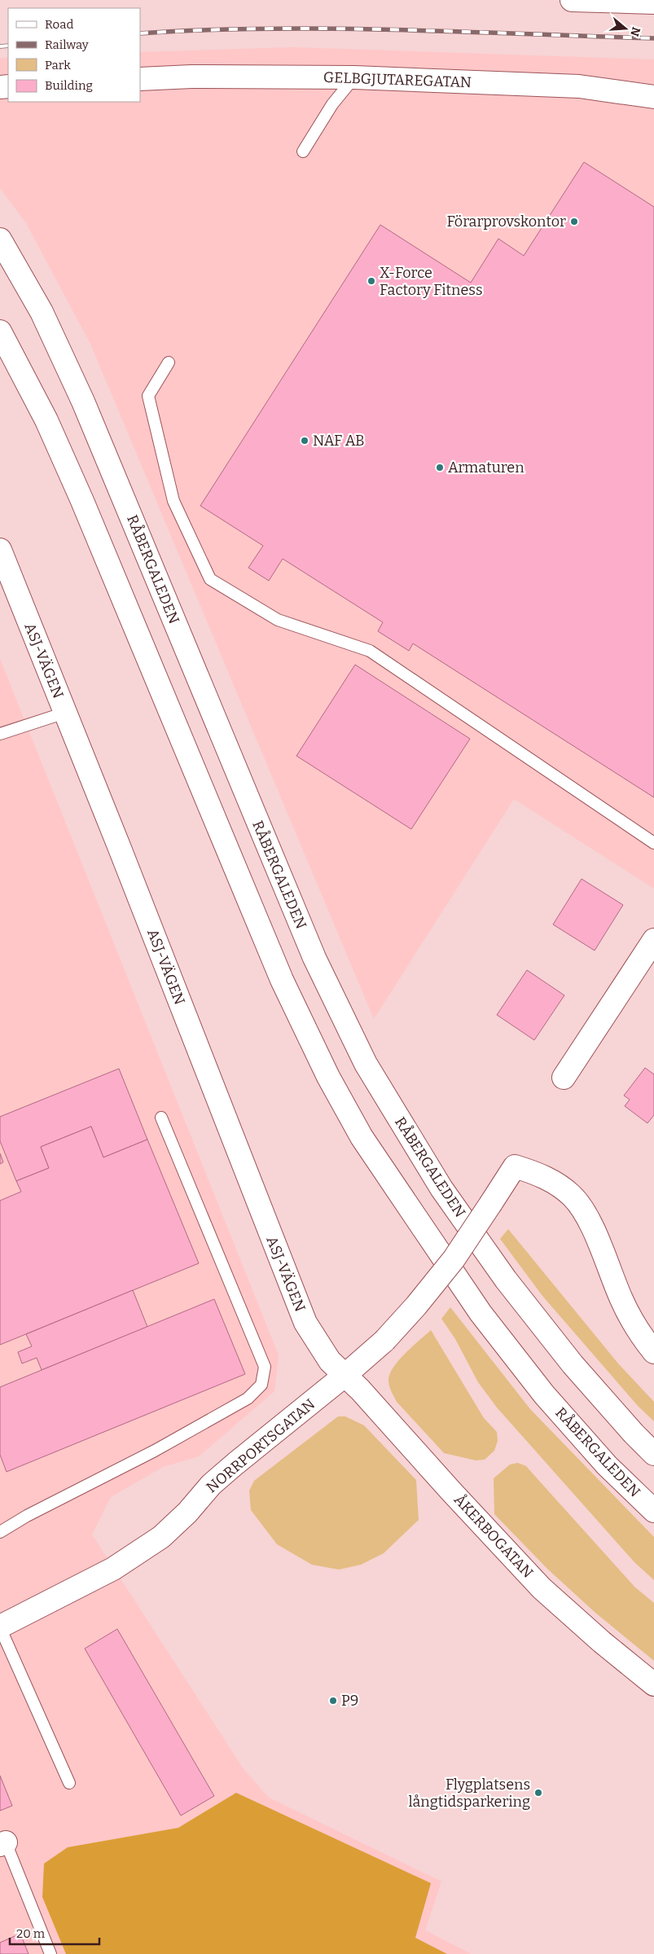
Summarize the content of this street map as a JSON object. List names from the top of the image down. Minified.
{"streets":{"street":["GELBGJUTAREGATAN","RÅBERGALEDEN","ASJ-VÄGEN","NORRPORTSGATAN","ÅKERBOGATAN"]},"crossings":[["ASJ-VÄGEN","NORRPORTSGATAN"],["ASJ-VÄGEN","ÅKERBOGATAN"],["NORRPORTSGATAN","ÅKERBOGATAN"]],"places":["Förarprovskontor","X-Force Factory Fitness","NAF AB","Armaturen","P9","Flygplatsens långtidsparkering"],"legend":["Road","Railway","Park","Building"],"scale_bar":"20 m","north":"right"}
